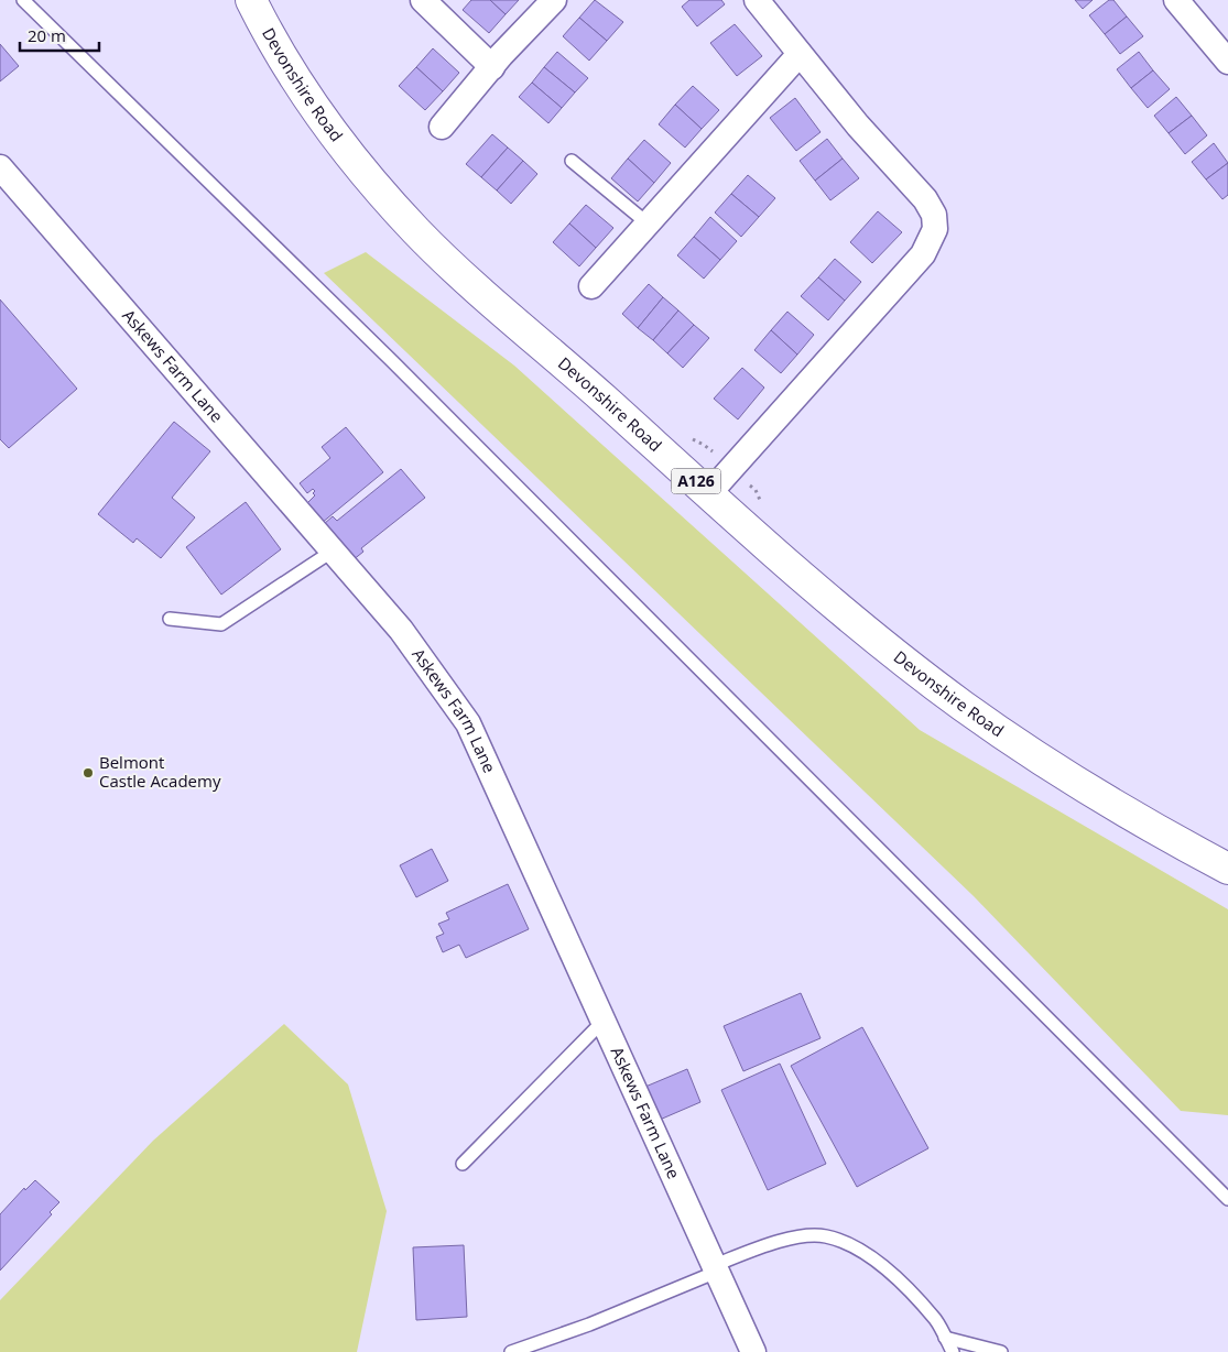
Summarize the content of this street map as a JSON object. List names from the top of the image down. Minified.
{"streets":{"main road":["Devonshire Road","A126"],"street":["Askews Farm Lane"]},"places":["Belmont Castle Academy"],"scale_bar":"20 m"}
